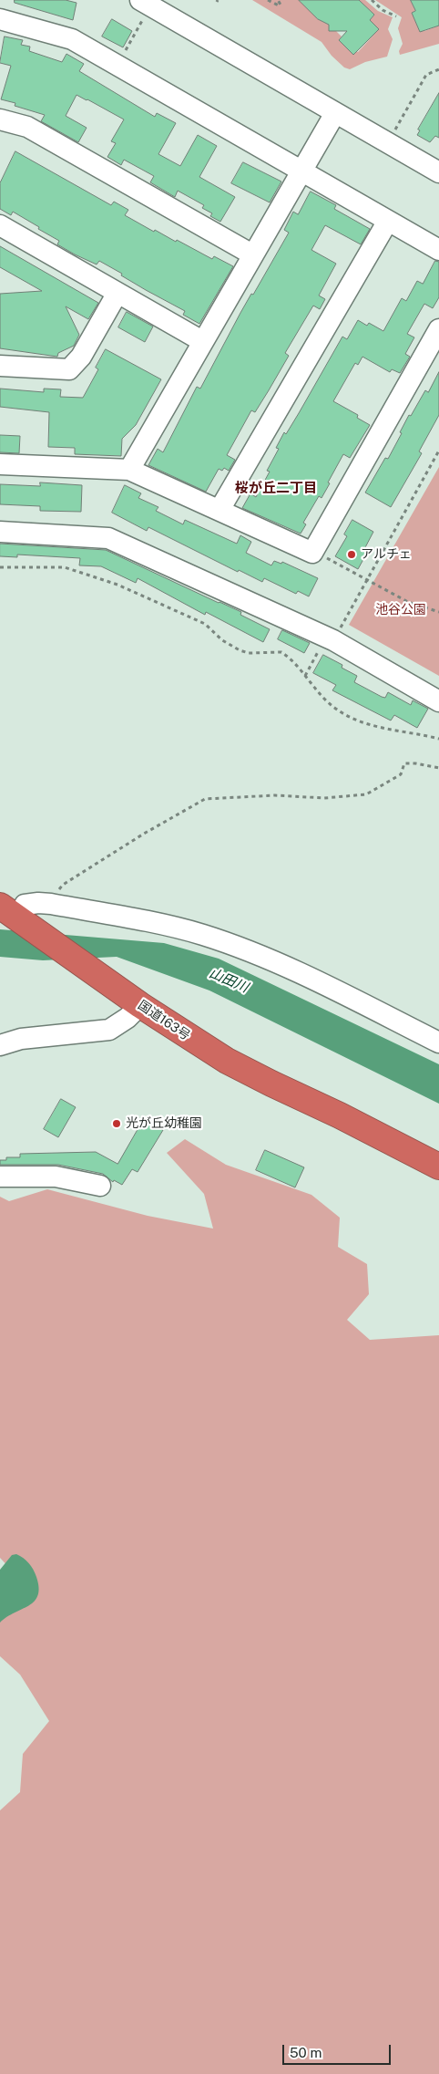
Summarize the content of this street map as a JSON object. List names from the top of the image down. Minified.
{"streets":{"highway":["国道163号"]},"districts":["桜が丘二丁目"],"water":["山田川"],"parks":["池谷公園"],"places":["アルチェ","光が丘幼稚園"],"scale_bar":"50 m"}
